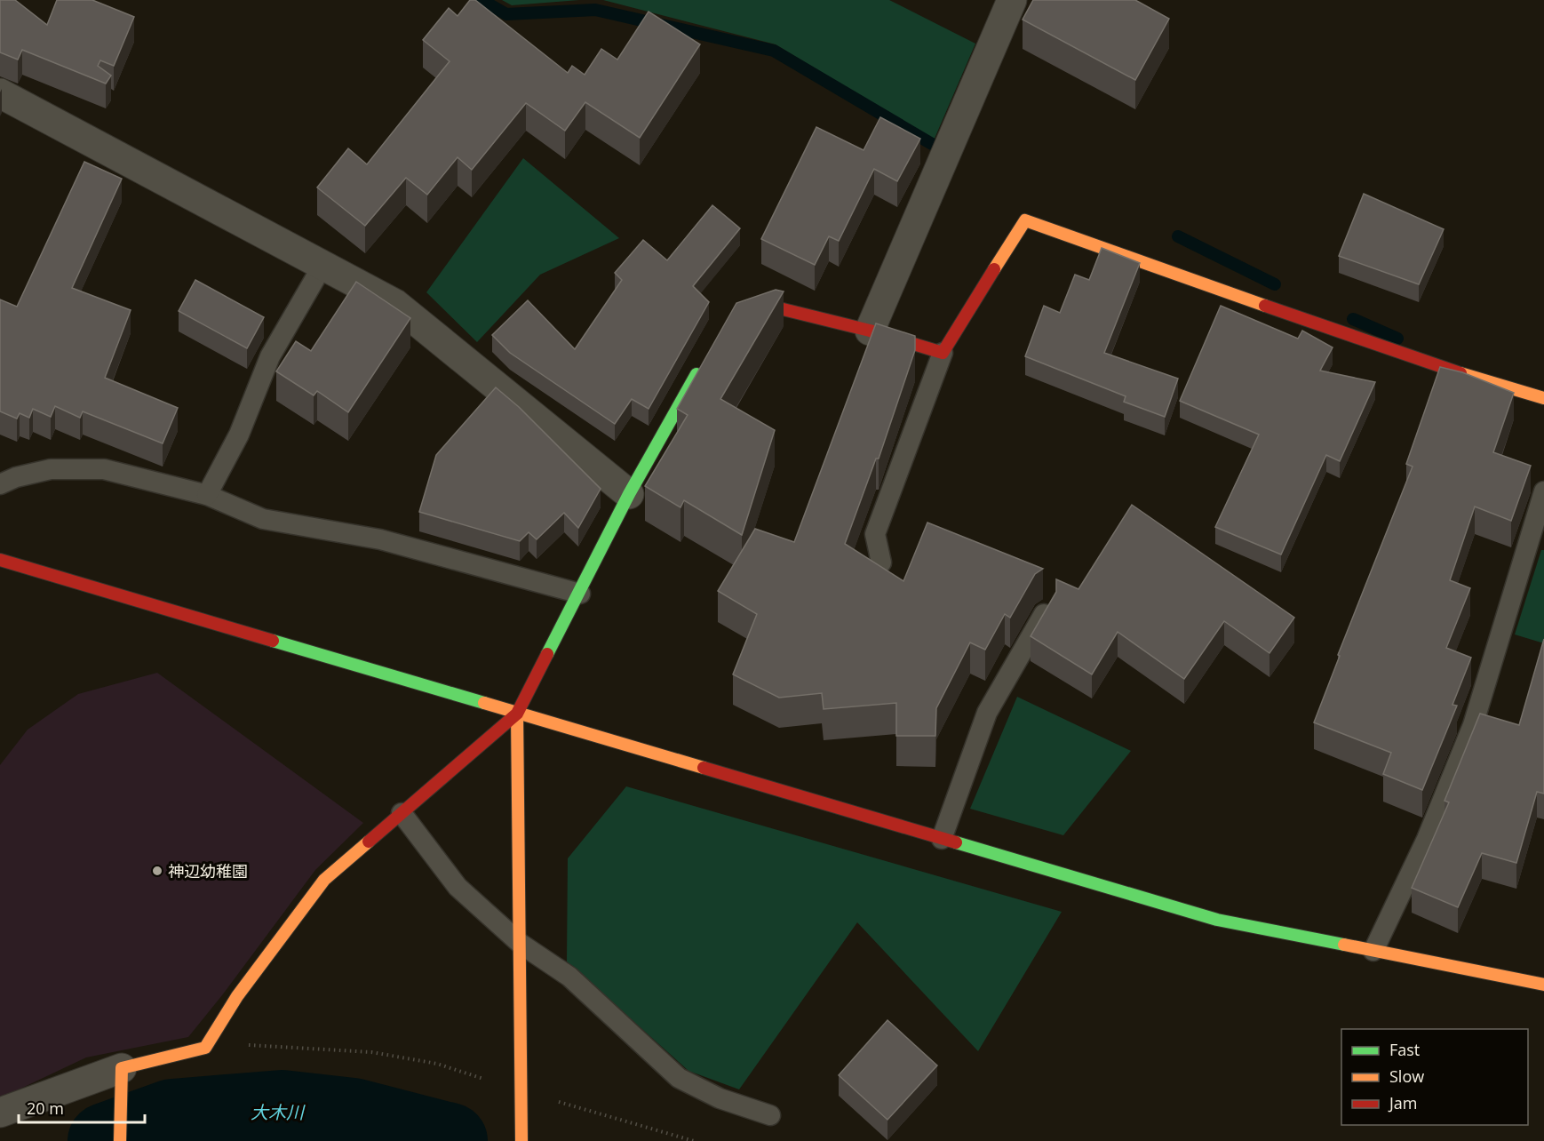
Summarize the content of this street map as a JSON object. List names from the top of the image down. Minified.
{"water":["大木川"],"places":["神辺幼稚園"],"legend":["Fast","Slow","Jam"],"scale_bar":"20 m"}
